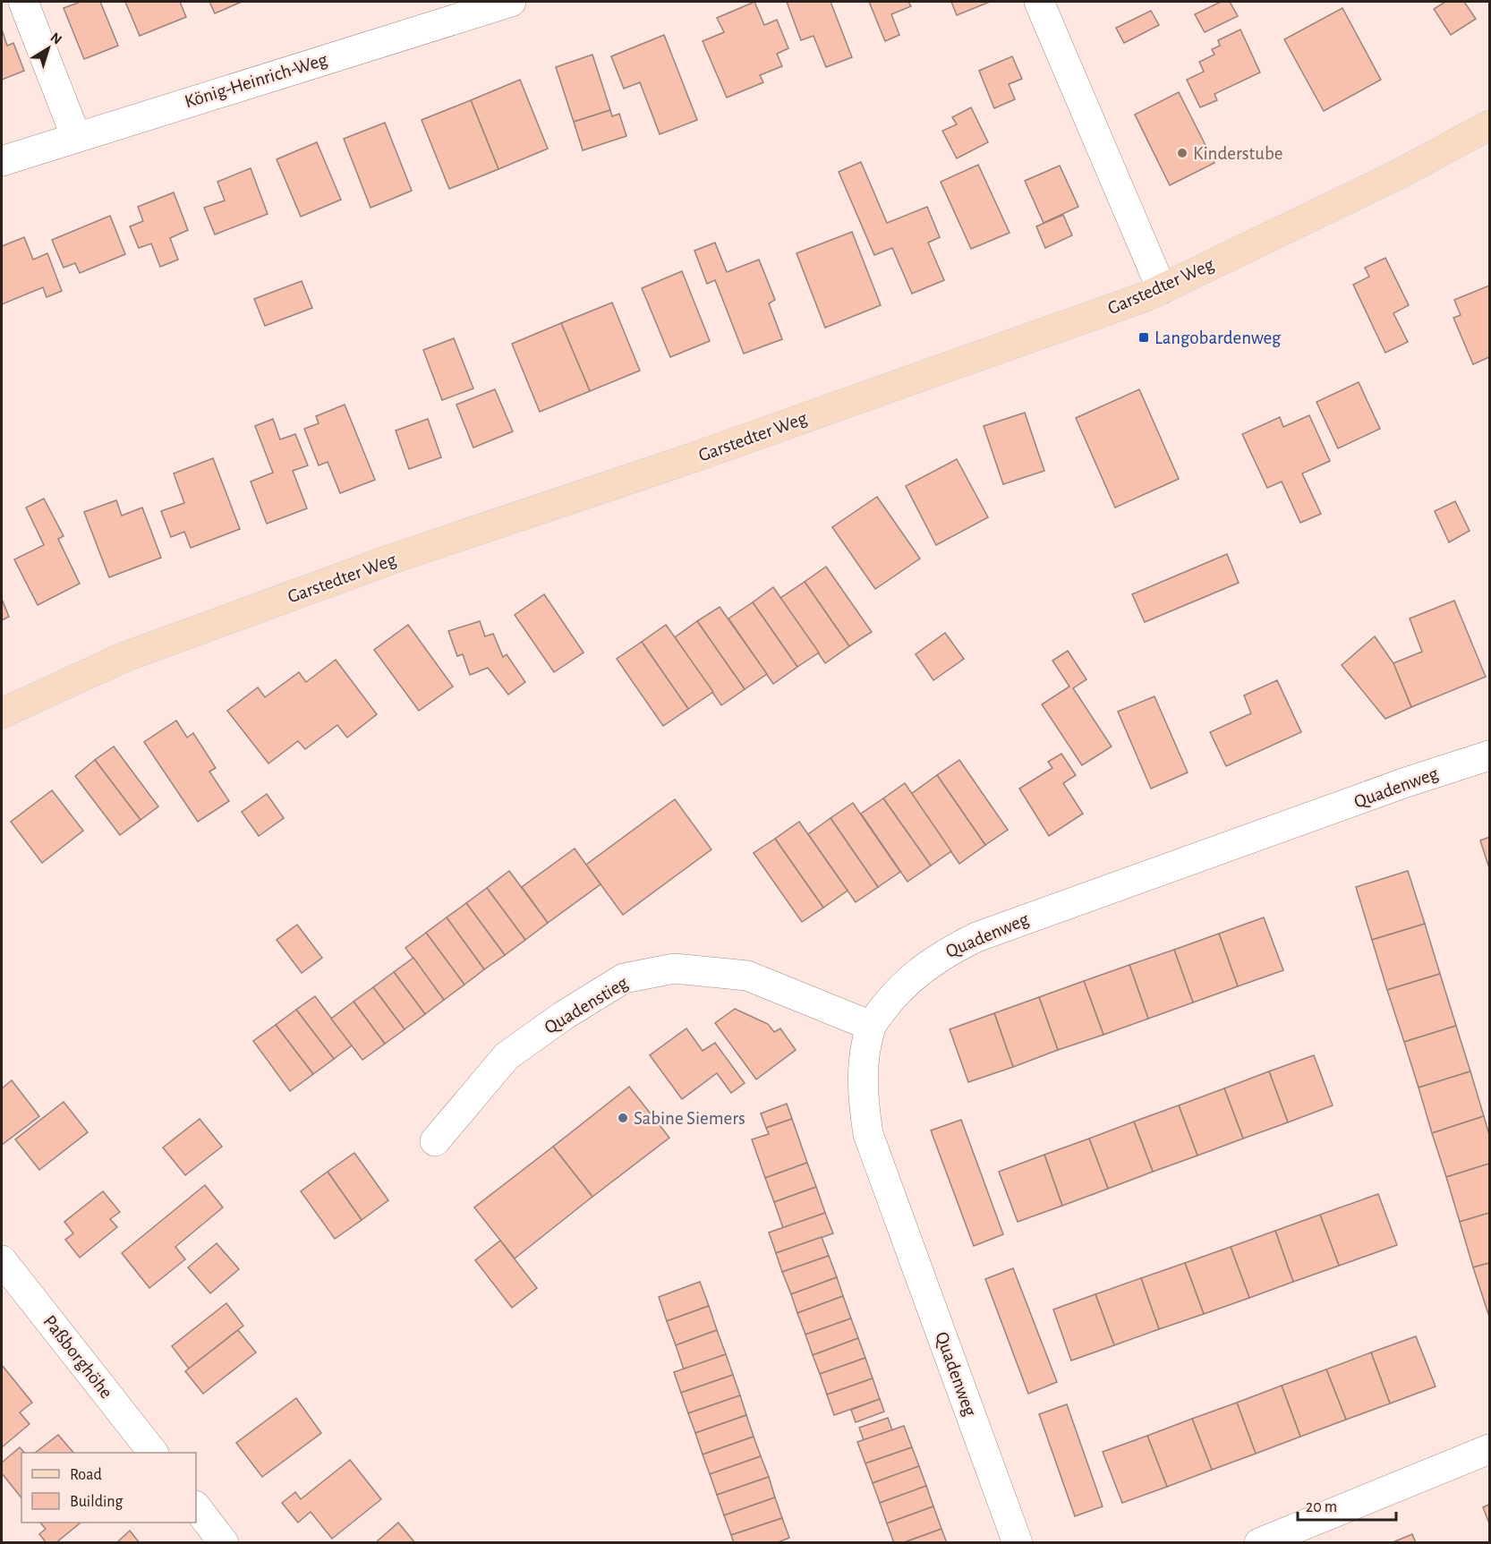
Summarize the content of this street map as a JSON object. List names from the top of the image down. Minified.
{"streets":{"main road":["Garstedter Weg"],"street":["König-Heinrich-Weg","Quadenweg","Quadenstieg","Paßborghöhe"]},"crossings":[["Quadenweg","Quadenstieg"]],"places":{"other":["Kinderstube","Sabine Siemers"],"transit":["Langobardenweg"]},"legend":["Road","Building"],"scale_bar":"20 m","north":"top right"}
